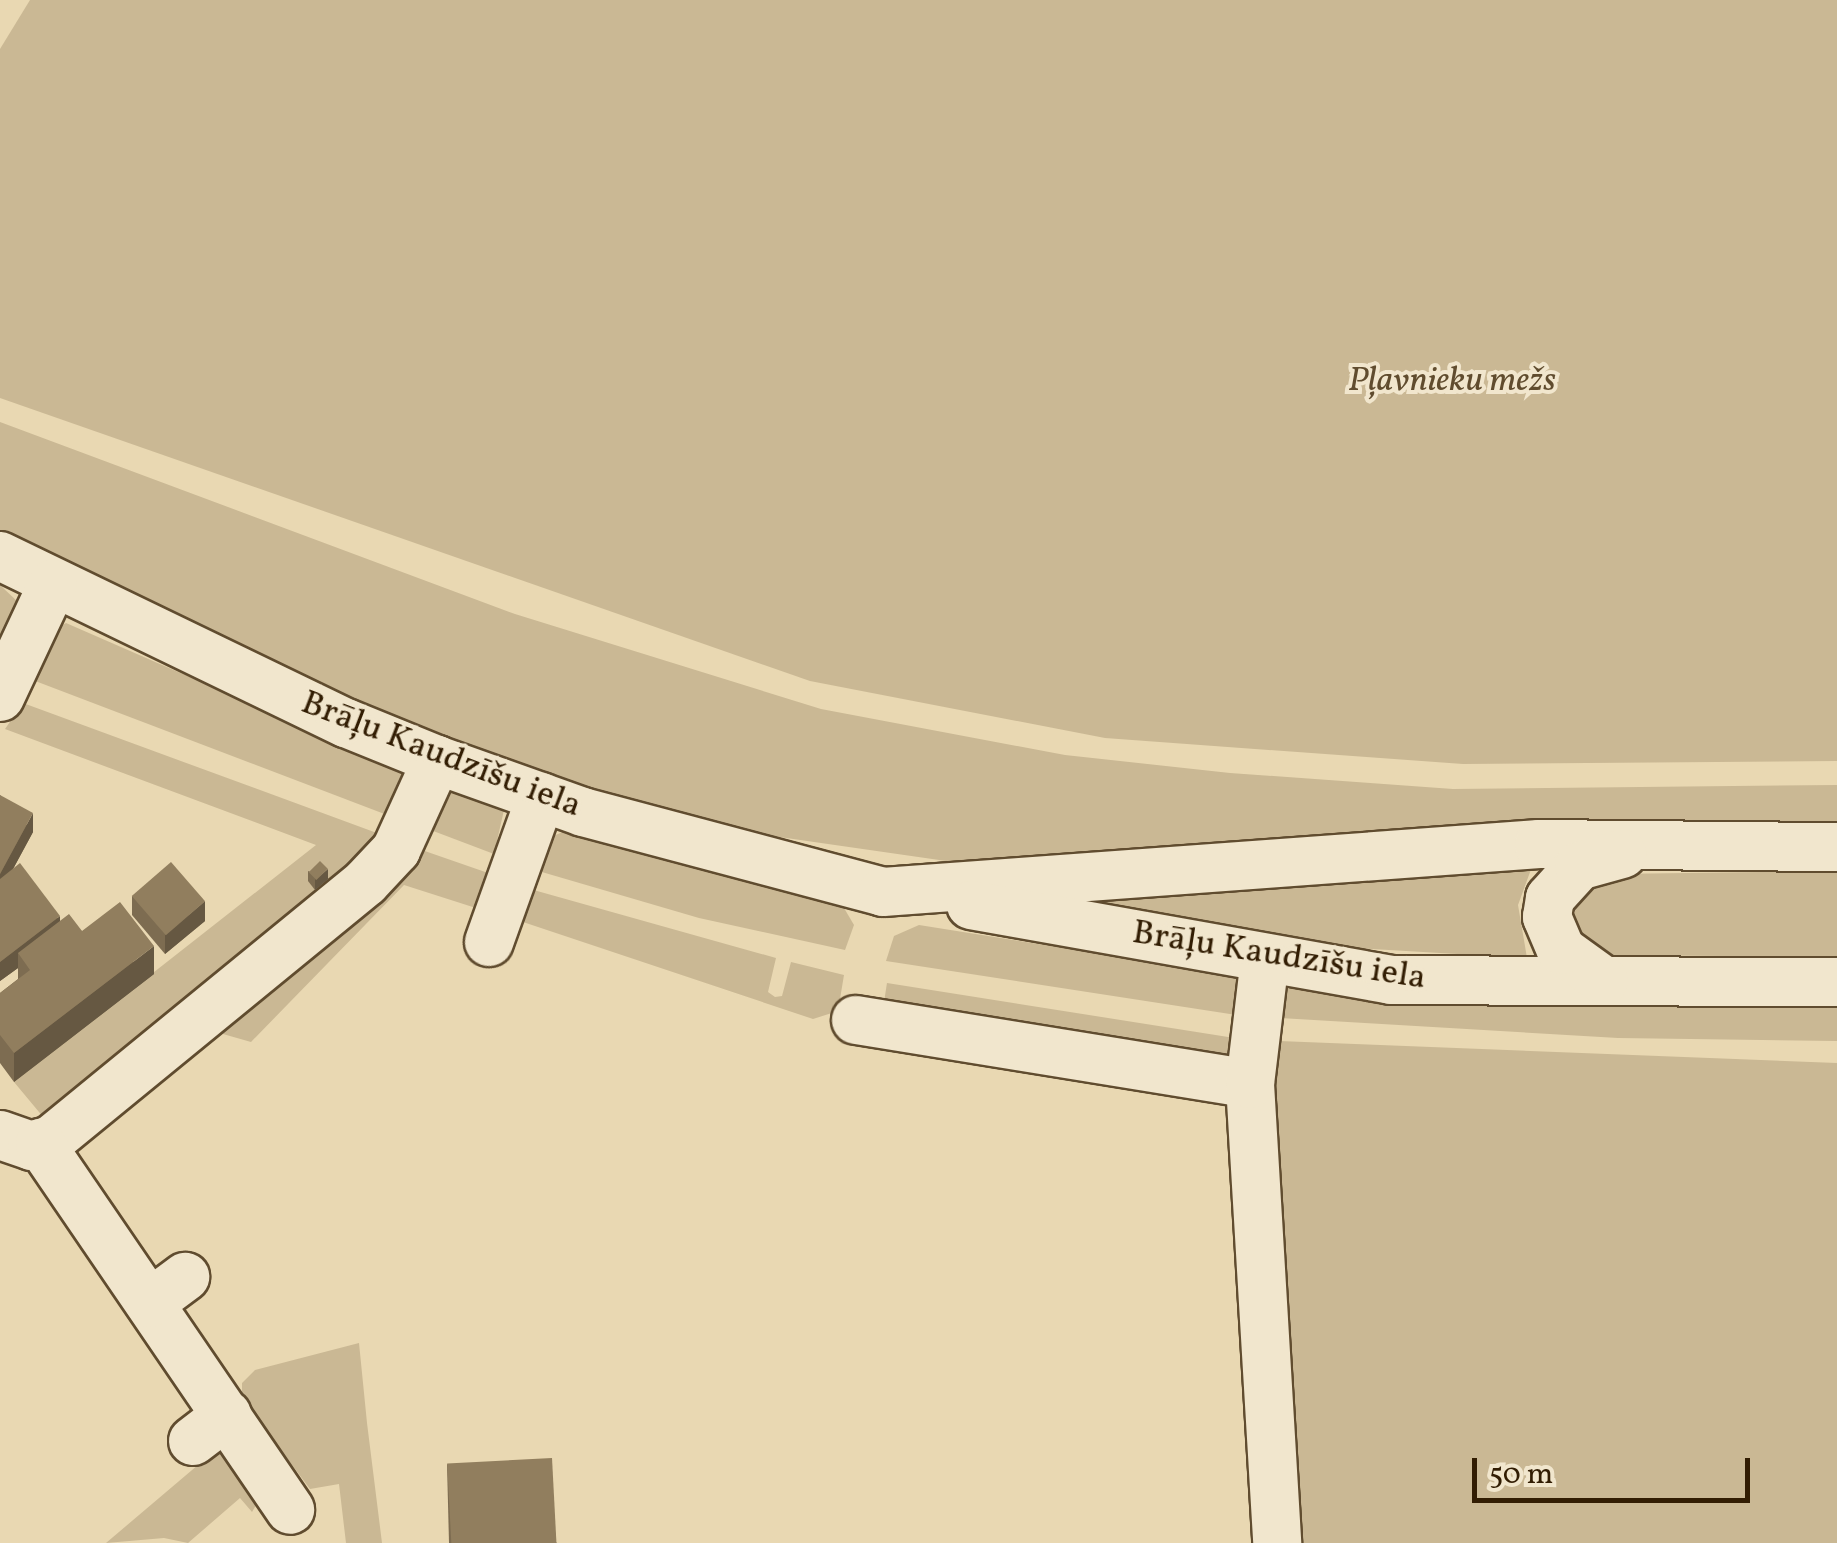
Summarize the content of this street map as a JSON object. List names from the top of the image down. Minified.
{"streets":{"street":["Brāļu Kaudzīšu iela"]},"parks":["Pļavnieku mežs"],"scale_bar":"50 m"}
